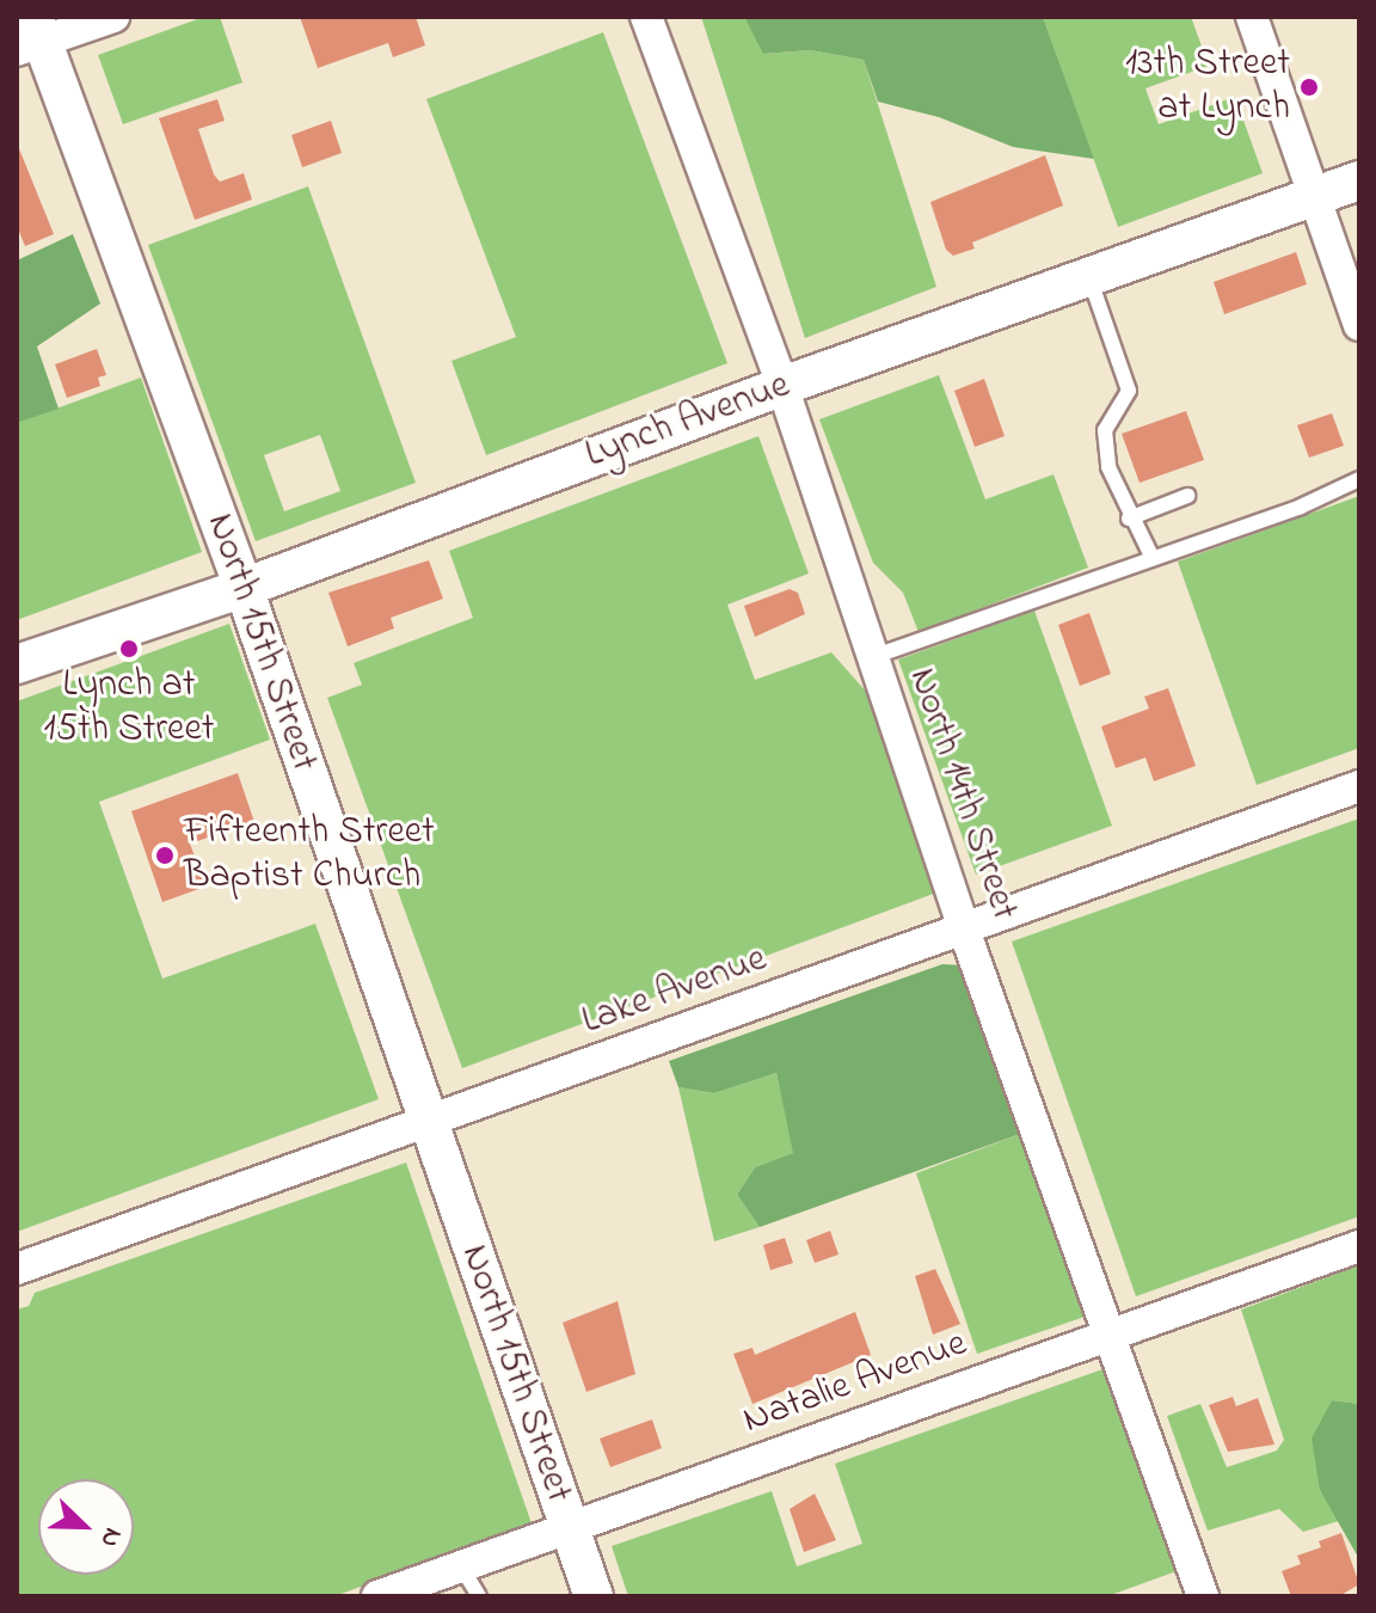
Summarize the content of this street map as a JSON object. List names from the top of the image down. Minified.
{"streets":{"street":["Lynch Avenue","North 15th Street","North 14th Street","Lake Avenue","Natalie Avenue"]},"crossings":[["Lynch Avenue","North 15th Street"],["Lynch Avenue","North 14th Street"],["North 15th Street","Lake Avenue"],["North 15th Street","Natalie Avenue"],["North 14th Street","Lake Avenue"],["North 14th Street","Natalie Avenue"]],"places":["13th Street at Lynch","Lynch at 15th Street","Fifteenth Street Baptist Church"],"north":"bottom right"}
